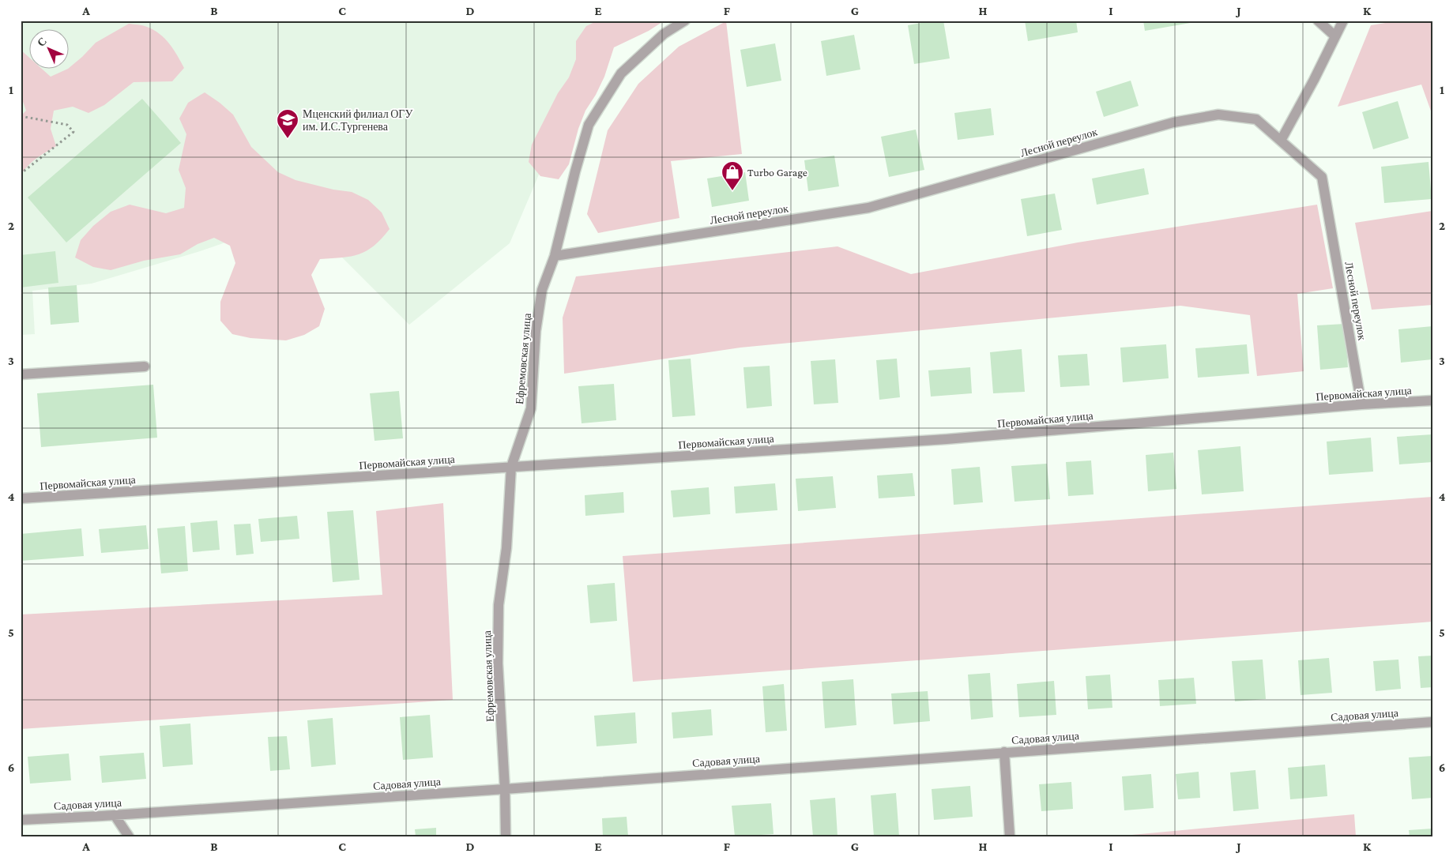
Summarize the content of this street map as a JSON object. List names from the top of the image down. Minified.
{"streets":{"street":["Лесной переулок","Ефремовская улица","Первомайская улица","Садовая улица"]},"crossings":[["Лесной переулок","Ефремовская улица"],["Лесной переулок","Первомайская улица"],["Ефремовская улица","Первомайская улица"],["Ефремовская улица","Садовая улица"]],"places":{"school or university":["Мценский филиал ОГУ им. И.С.Тургенева"],"shop":["Turbo Garage"]},"north":"top left","grid":{"columns":["A","B","C","D","E","F","G","H","I","J","K"],"rows":["1","2","3","4","5","6"]}}
